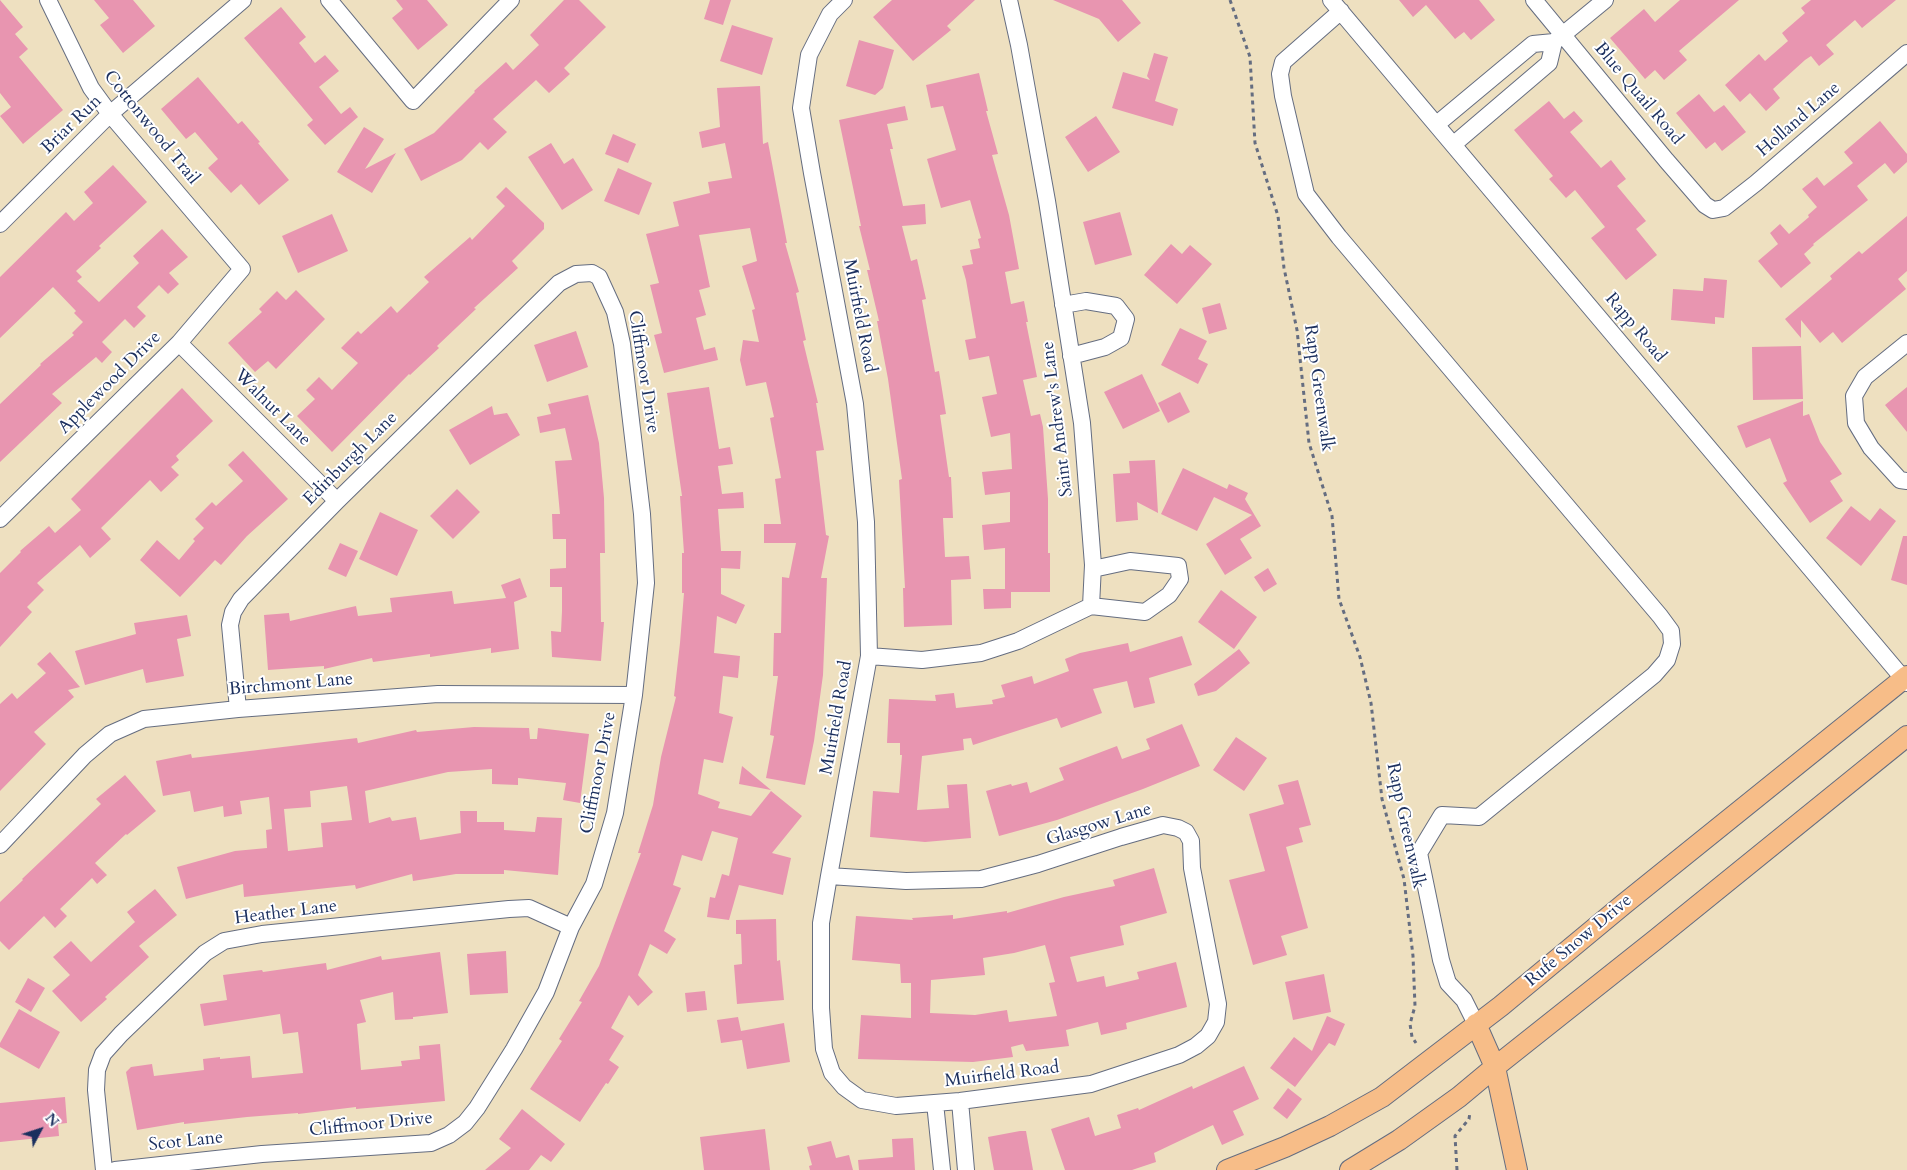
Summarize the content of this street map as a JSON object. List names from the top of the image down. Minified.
{"streets":{"main road":["Rufe Snow Drive"],"street":["Blue Quail Road","Holland Lane","Briar Run","Cottonwood Trail","Muirfield Road","Rapp Road","Cliffmoor Drive","Applewood Drive","Walnut Lane","Saint Andrew's Lane","Edinburgh Lane","Birchmont Lane","Glasgow Lane","Heather Lane","Scot Lane"],"path":["Rapp Greenwalk"]},"crossings":[["Blue Quail Road","Holland Lane"],["Briar Run","Cottonwood Trail"],["Cottonwood Trail","Applewood Drive"],["Muirfield Road","Glasgow Lane"],["Rapp Road","Rufe Snow Drive"],["Cliffmoor Drive","Edinburgh Lane"],["Cliffmoor Drive","Birchmont Lane"],["Cliffmoor Drive","Heather Lane"],["Cliffmoor Drive","Scot Lane"],["Applewood Drive","Walnut Lane"],["Walnut Lane","Edinburgh Lane"],["Edinburgh Lane","Birchmont Lane"]],"north":"top right"}
